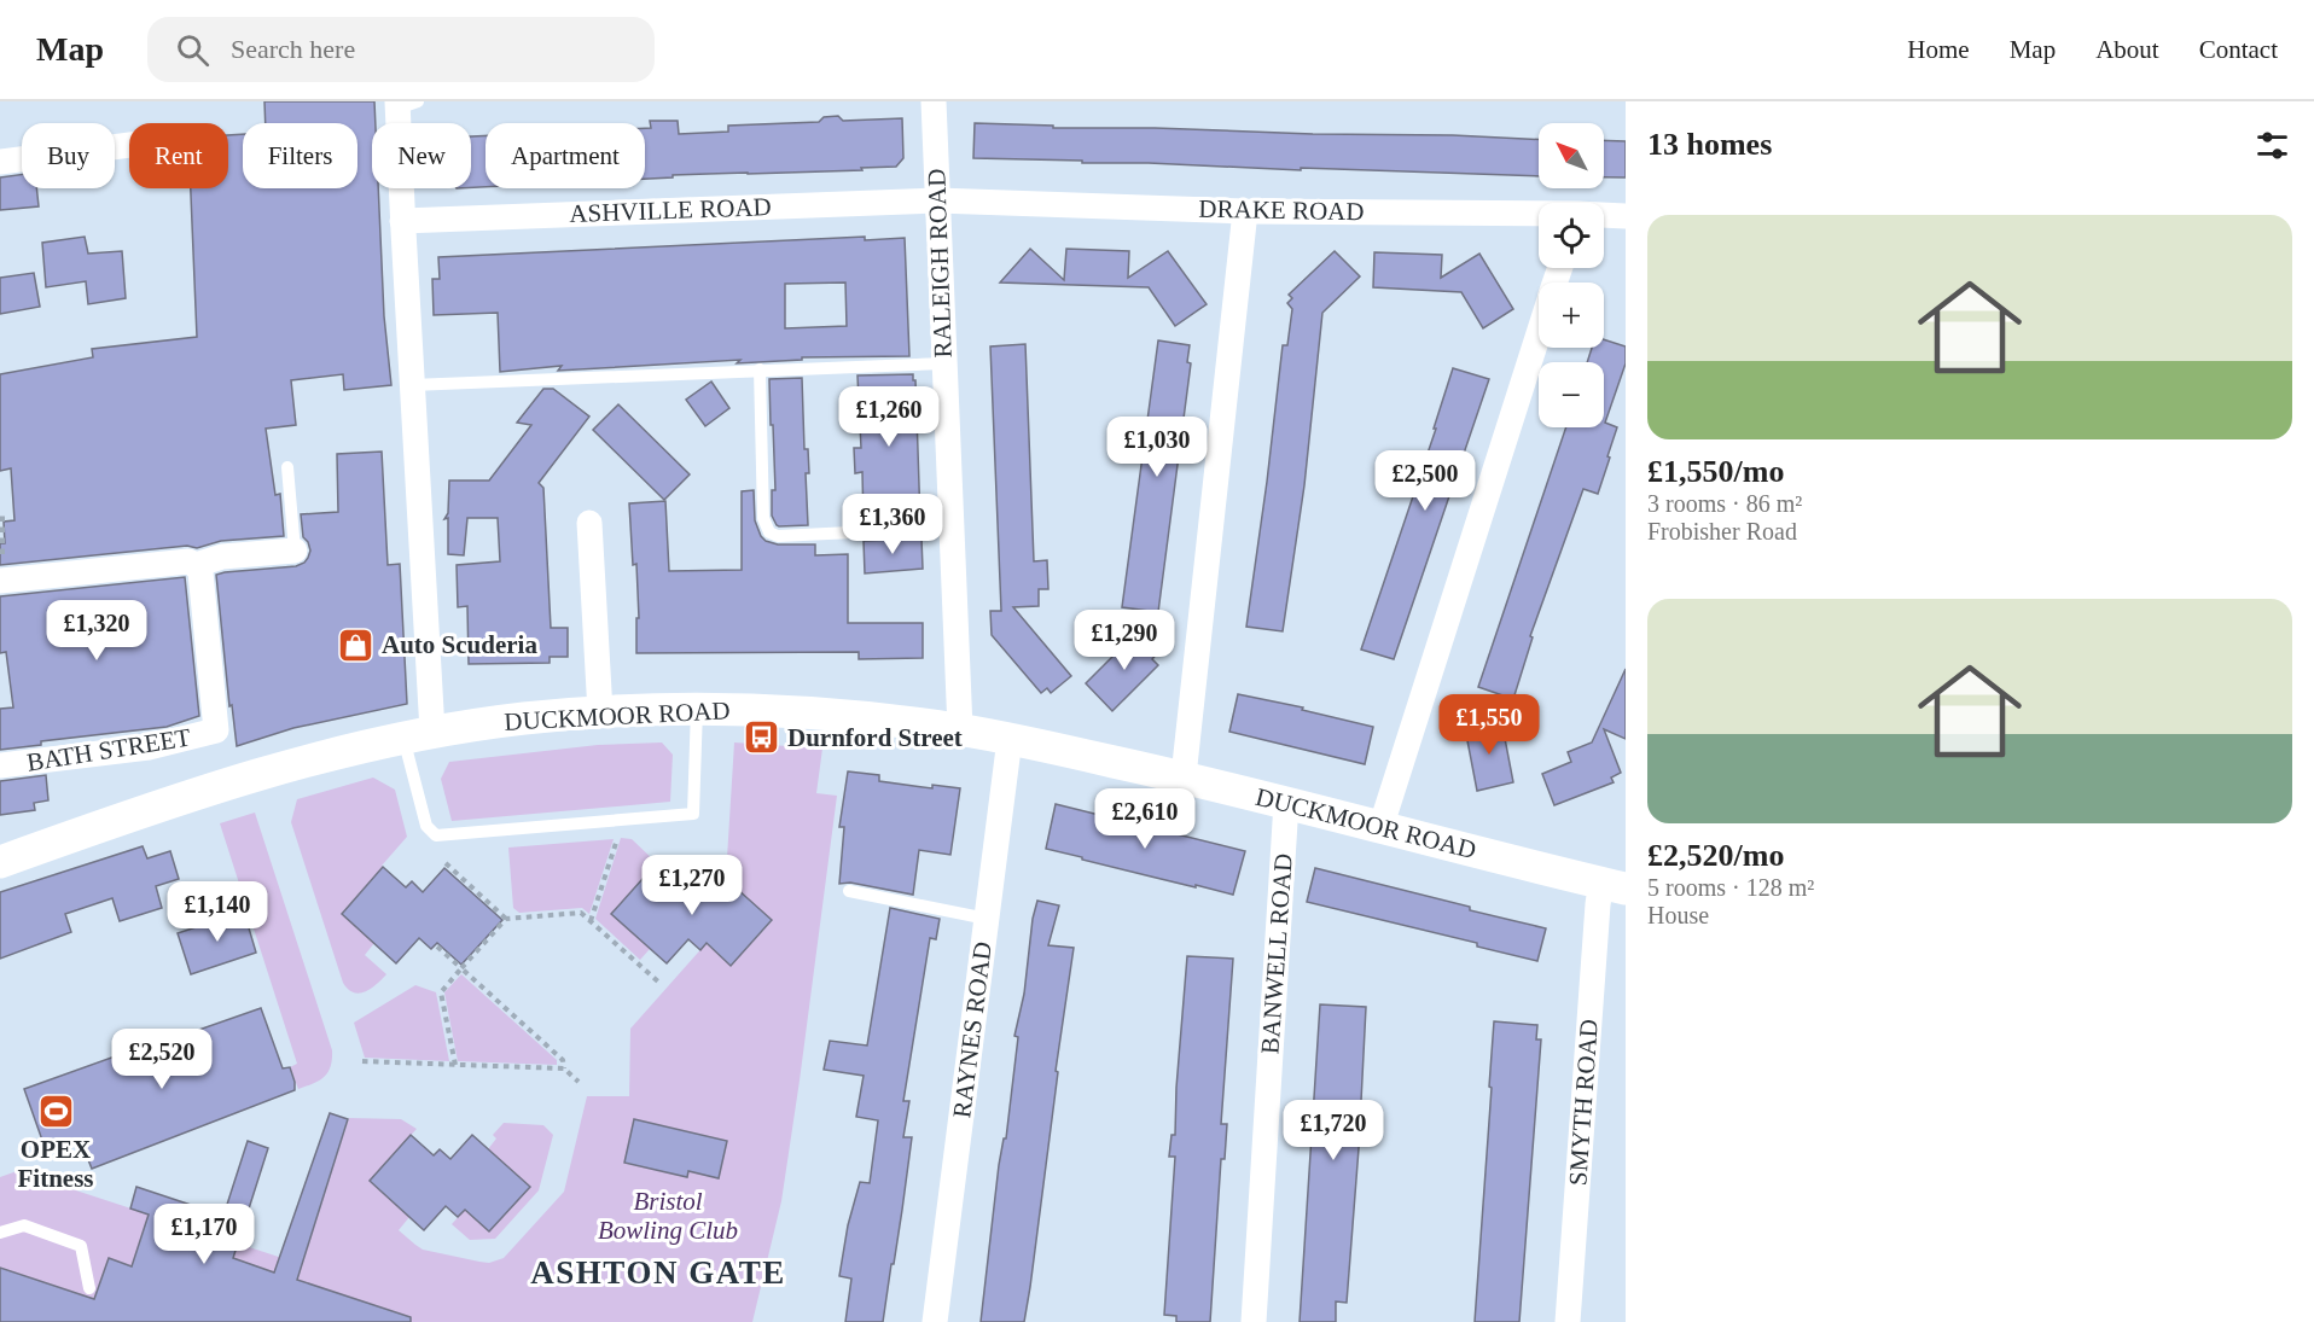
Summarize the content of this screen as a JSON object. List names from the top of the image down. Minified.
{"streets":{"street":["ASHVILLE ROAD","DRAKE ROAD","RALEIGH ROAD","DUCKMOOR ROAD","BATH STREET","BANWELL ROAD","RAYNES ROAD","SMYTH ROAD"]},"crossings":[["ASHVILLE ROAD","DRAKE ROAD"],["ASHVILLE ROAD","RALEIGH ROAD"],["DRAKE ROAD","RALEIGH ROAD"],["RALEIGH ROAD","DUCKMOOR ROAD"],["DUCKMOOR ROAD","BANWELL ROAD"],["DUCKMOOR ROAD","RAYNES ROAD"],["DUCKMOOR ROAD","SMYTH ROAD"]],"districts":["ASHTON GATE"],"parks":["Bristol Bowling Club"],"places":{"shop":["Auto Scuderia"],"bus stop":["Durnford Street"],"sports":["OPEX Fitness"]},"north":"top left","page":{"header":"Map","search":"Search here","nav":["Home","Map","About","Contact"],"heading":"13 homes","map_buttons":["+","−"],"chip":["Buy","Rent","Filters","New","Apartment"],"list":[{"name":"£1,550/mo","note":"3 rooms · 86 m² · Frobisher Road"},{"name":"£2,520/mo","note":"5 rooms · 128 m² · House"}],"price":["£1,260","£1,030","£2,500","£1,360","£1,320","£1,290","£1,550","£2,610","£1,270","£1,140","£2,520","£1,720","£1,170"]}}
